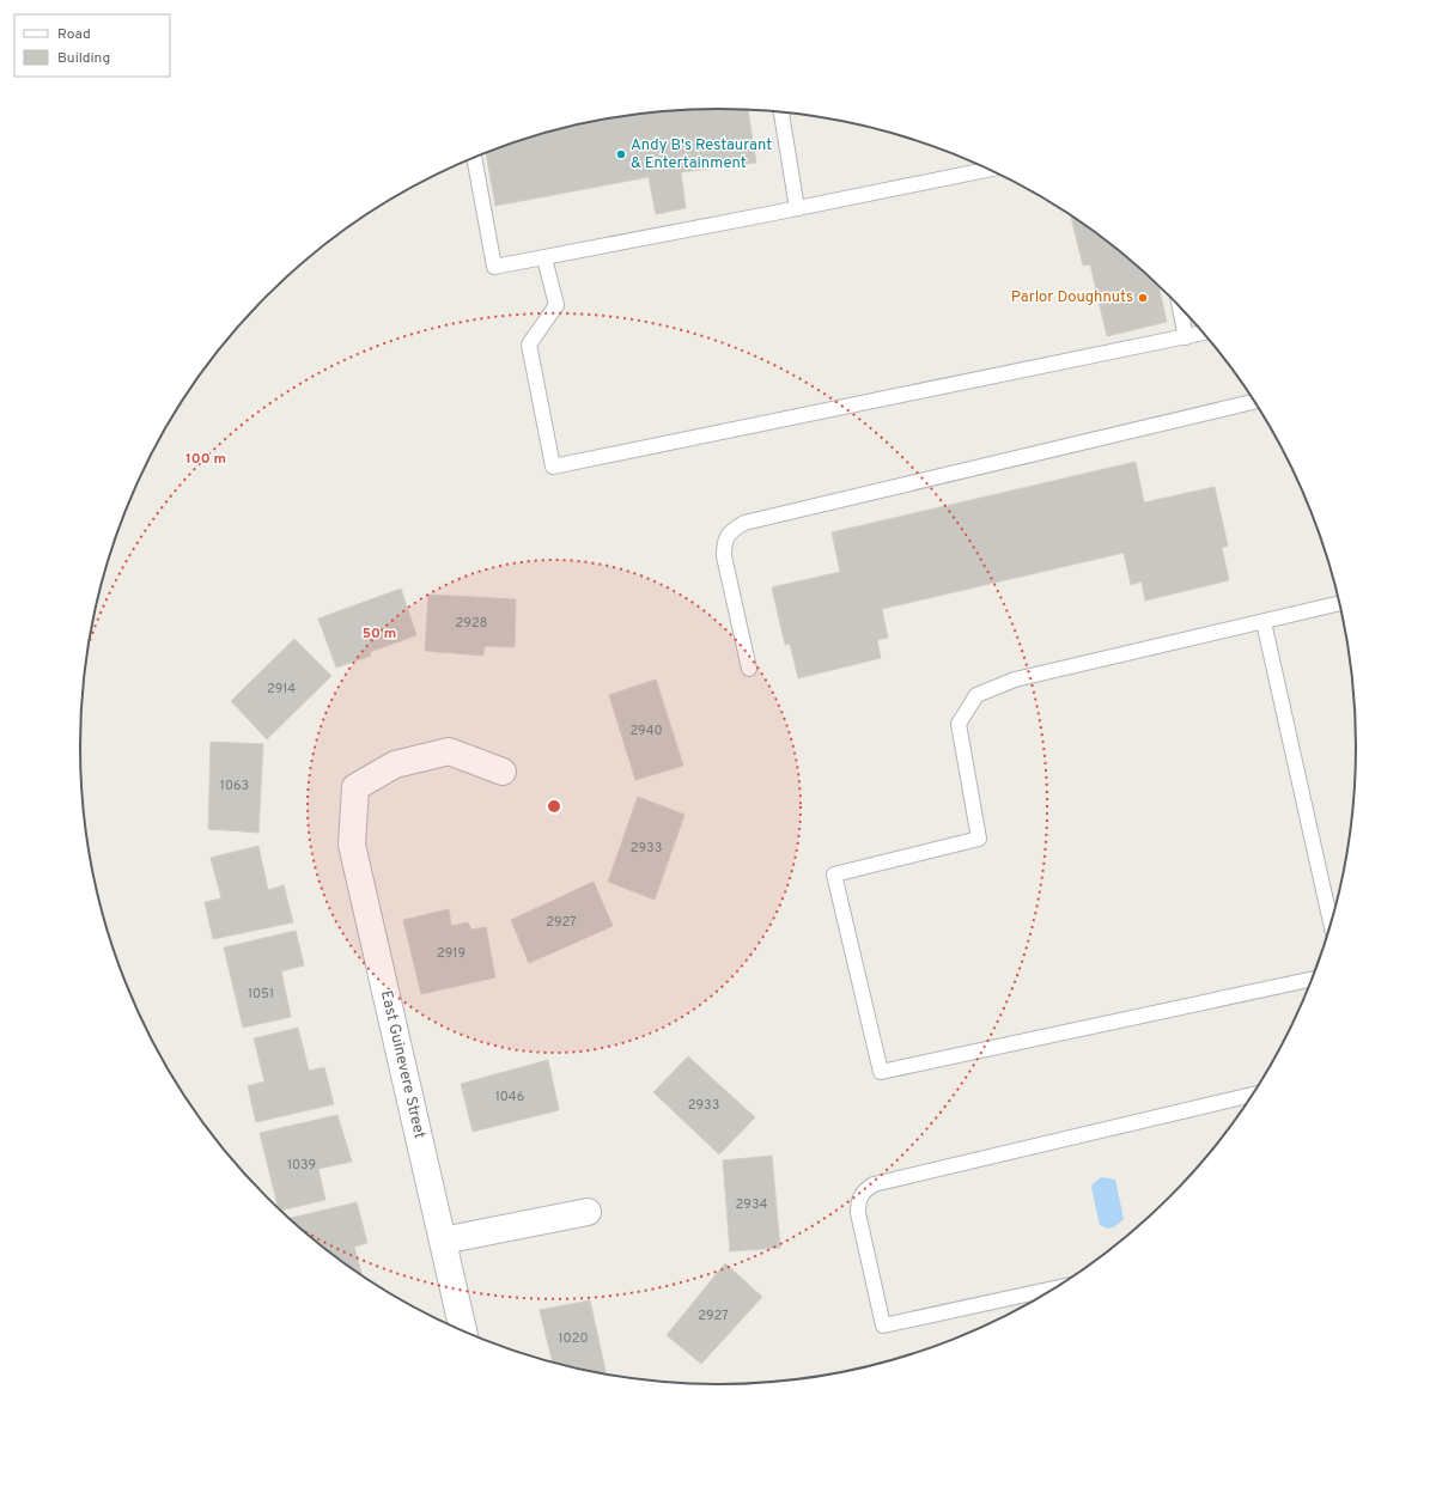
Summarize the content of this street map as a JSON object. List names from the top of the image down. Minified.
{"streets":{"street":["East Guinevere Street"]},"places":["Andy B's Restaurant & Entertainment","Parlor Doughnuts"],"house_numbers":["2928","2914","2940","1063","2933","2927","2919","1051","1046","2933","1039","2934","2927","1020"],"legend":["Road","Building"],"rings":["100 m","50 m"]}
